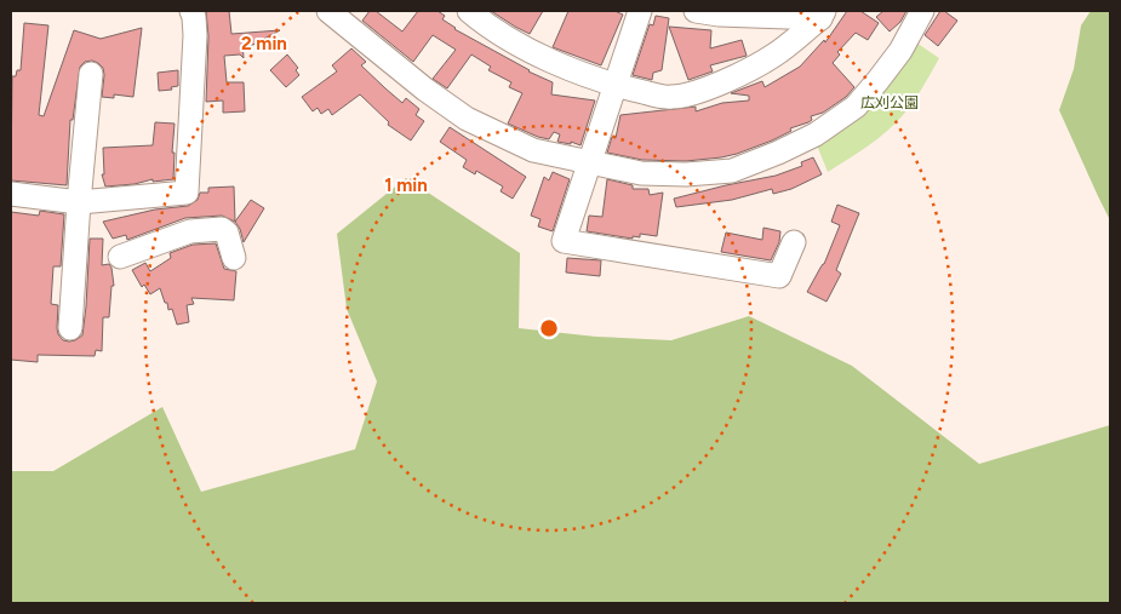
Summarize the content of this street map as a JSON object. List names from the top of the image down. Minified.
{"parks":["広刈公園"],"rings":["2 min","1 min"]}
